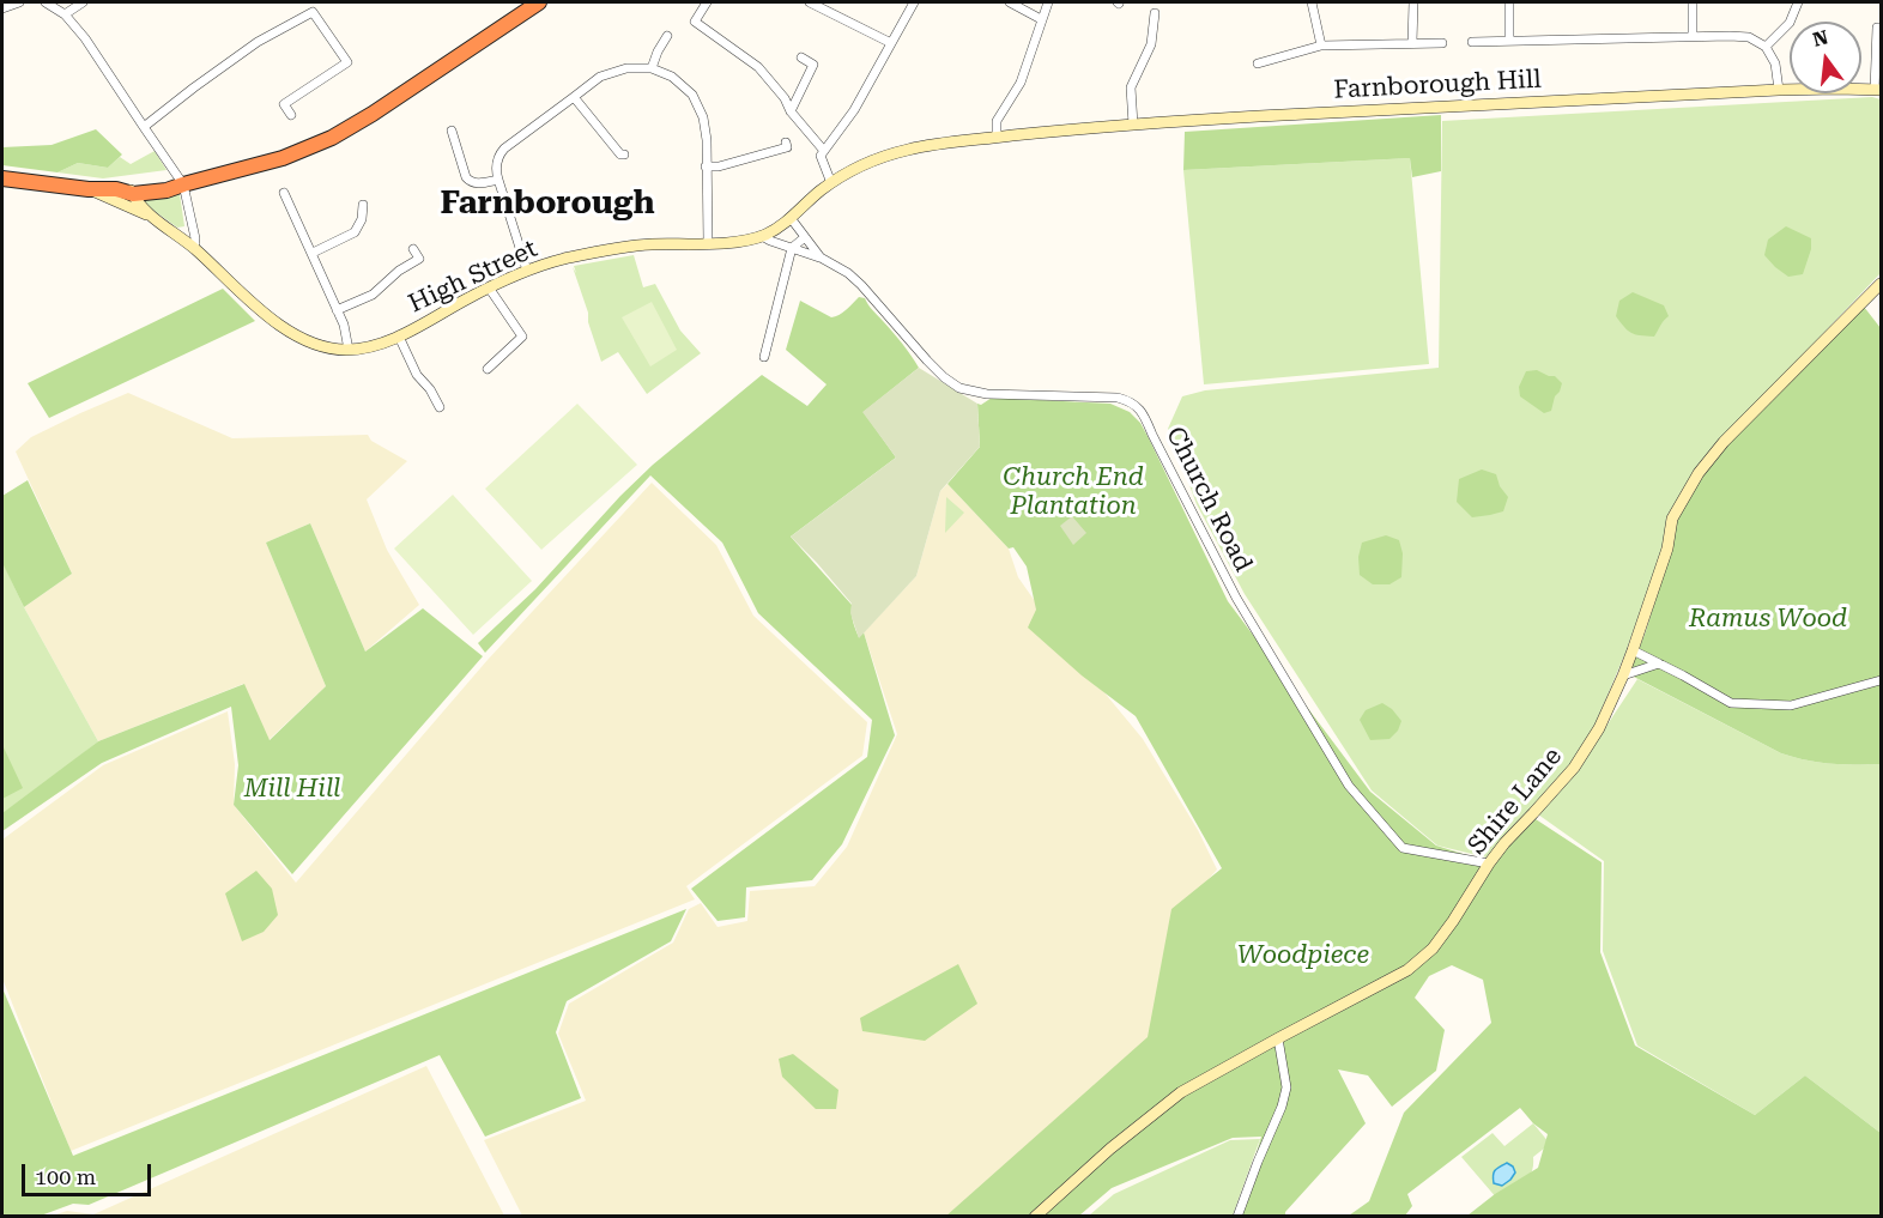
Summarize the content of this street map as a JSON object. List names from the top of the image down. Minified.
{"streets":{"main road":["Farnborough Hill","High Street","Shire Lane"],"street":["Church Road"]},"crossings":[["Farnborough Hill","High Street"],["High Street","Church Road"],["Church Road","Shire Lane"]],"districts":["Farnborough"],"parks":["Church End Plantation","Ramus Wood","Mill Hill","Woodpiece"],"scale_bar":"100 m","north":"top"}
